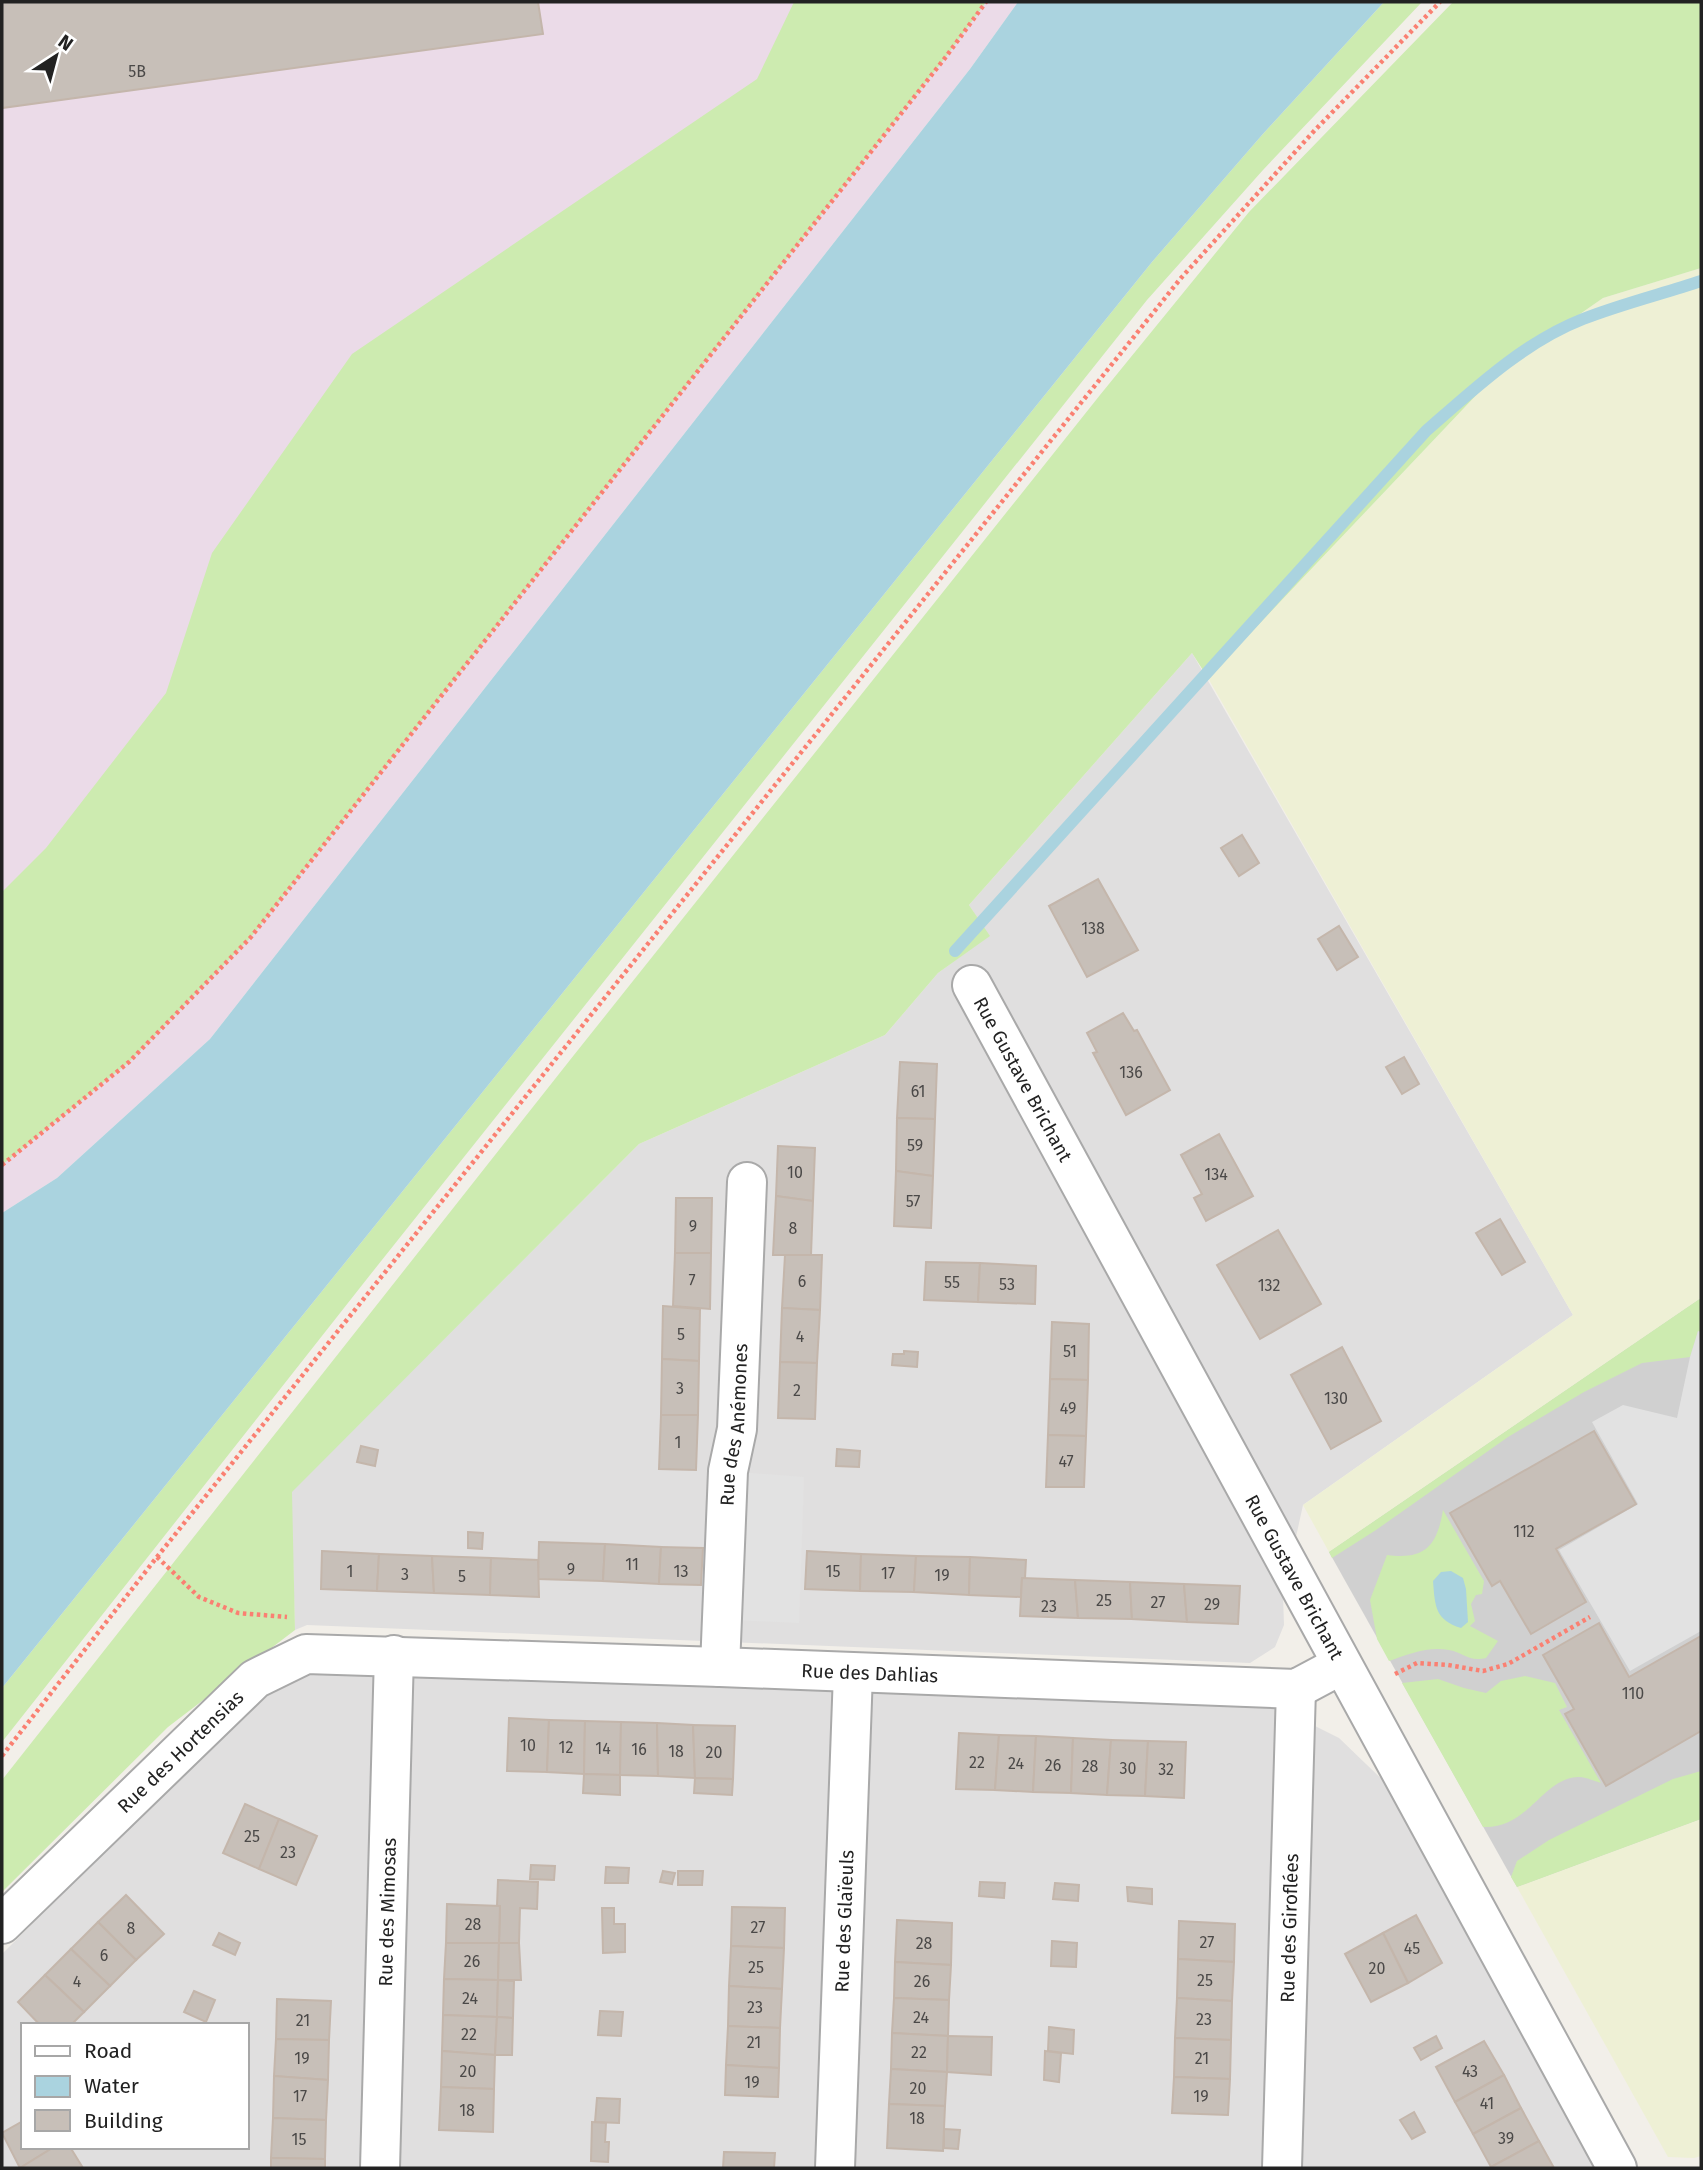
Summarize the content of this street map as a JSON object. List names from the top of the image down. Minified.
{"streets":{"street":["Rue Gustave Brichant","Rue des Anémones","Rue des Dahlias","Rue des Hortensias","Rue des Mimosas","Rue des Glaïeuls","Rue des Giroflées"]},"crossings":[["Rue des Anémones","Rue des Dahlias"],["Rue des Dahlias","Rue des Hortensias"],["Rue des Dahlias","Rue des Mimosas"],["Rue des Dahlias","Rue des Glaïeuls"],["Rue des Dahlias","Rue des Giroflées"],["Rue des Hortensias","Rue des Mimosas"]],"house_numbers":["5B","138","136","61","59","10","134","57","9","8","7","6","55","53","132","5","4","51","3","2","130","49","1","47","112","11","9","1","13","15","17","3","19","5","25","27","29","23","110","10","12","14","16","18","20","22","24","26","28","30","32","25","23","28","27","8","27","28","45","6","26","25","20","25","4","26","24","23","24","23","21","22","21","22","19","21","20","43","19","20","17","19","41","18","18","39","15"],"legend":["Road","Water","Building"],"north":"top right"}
